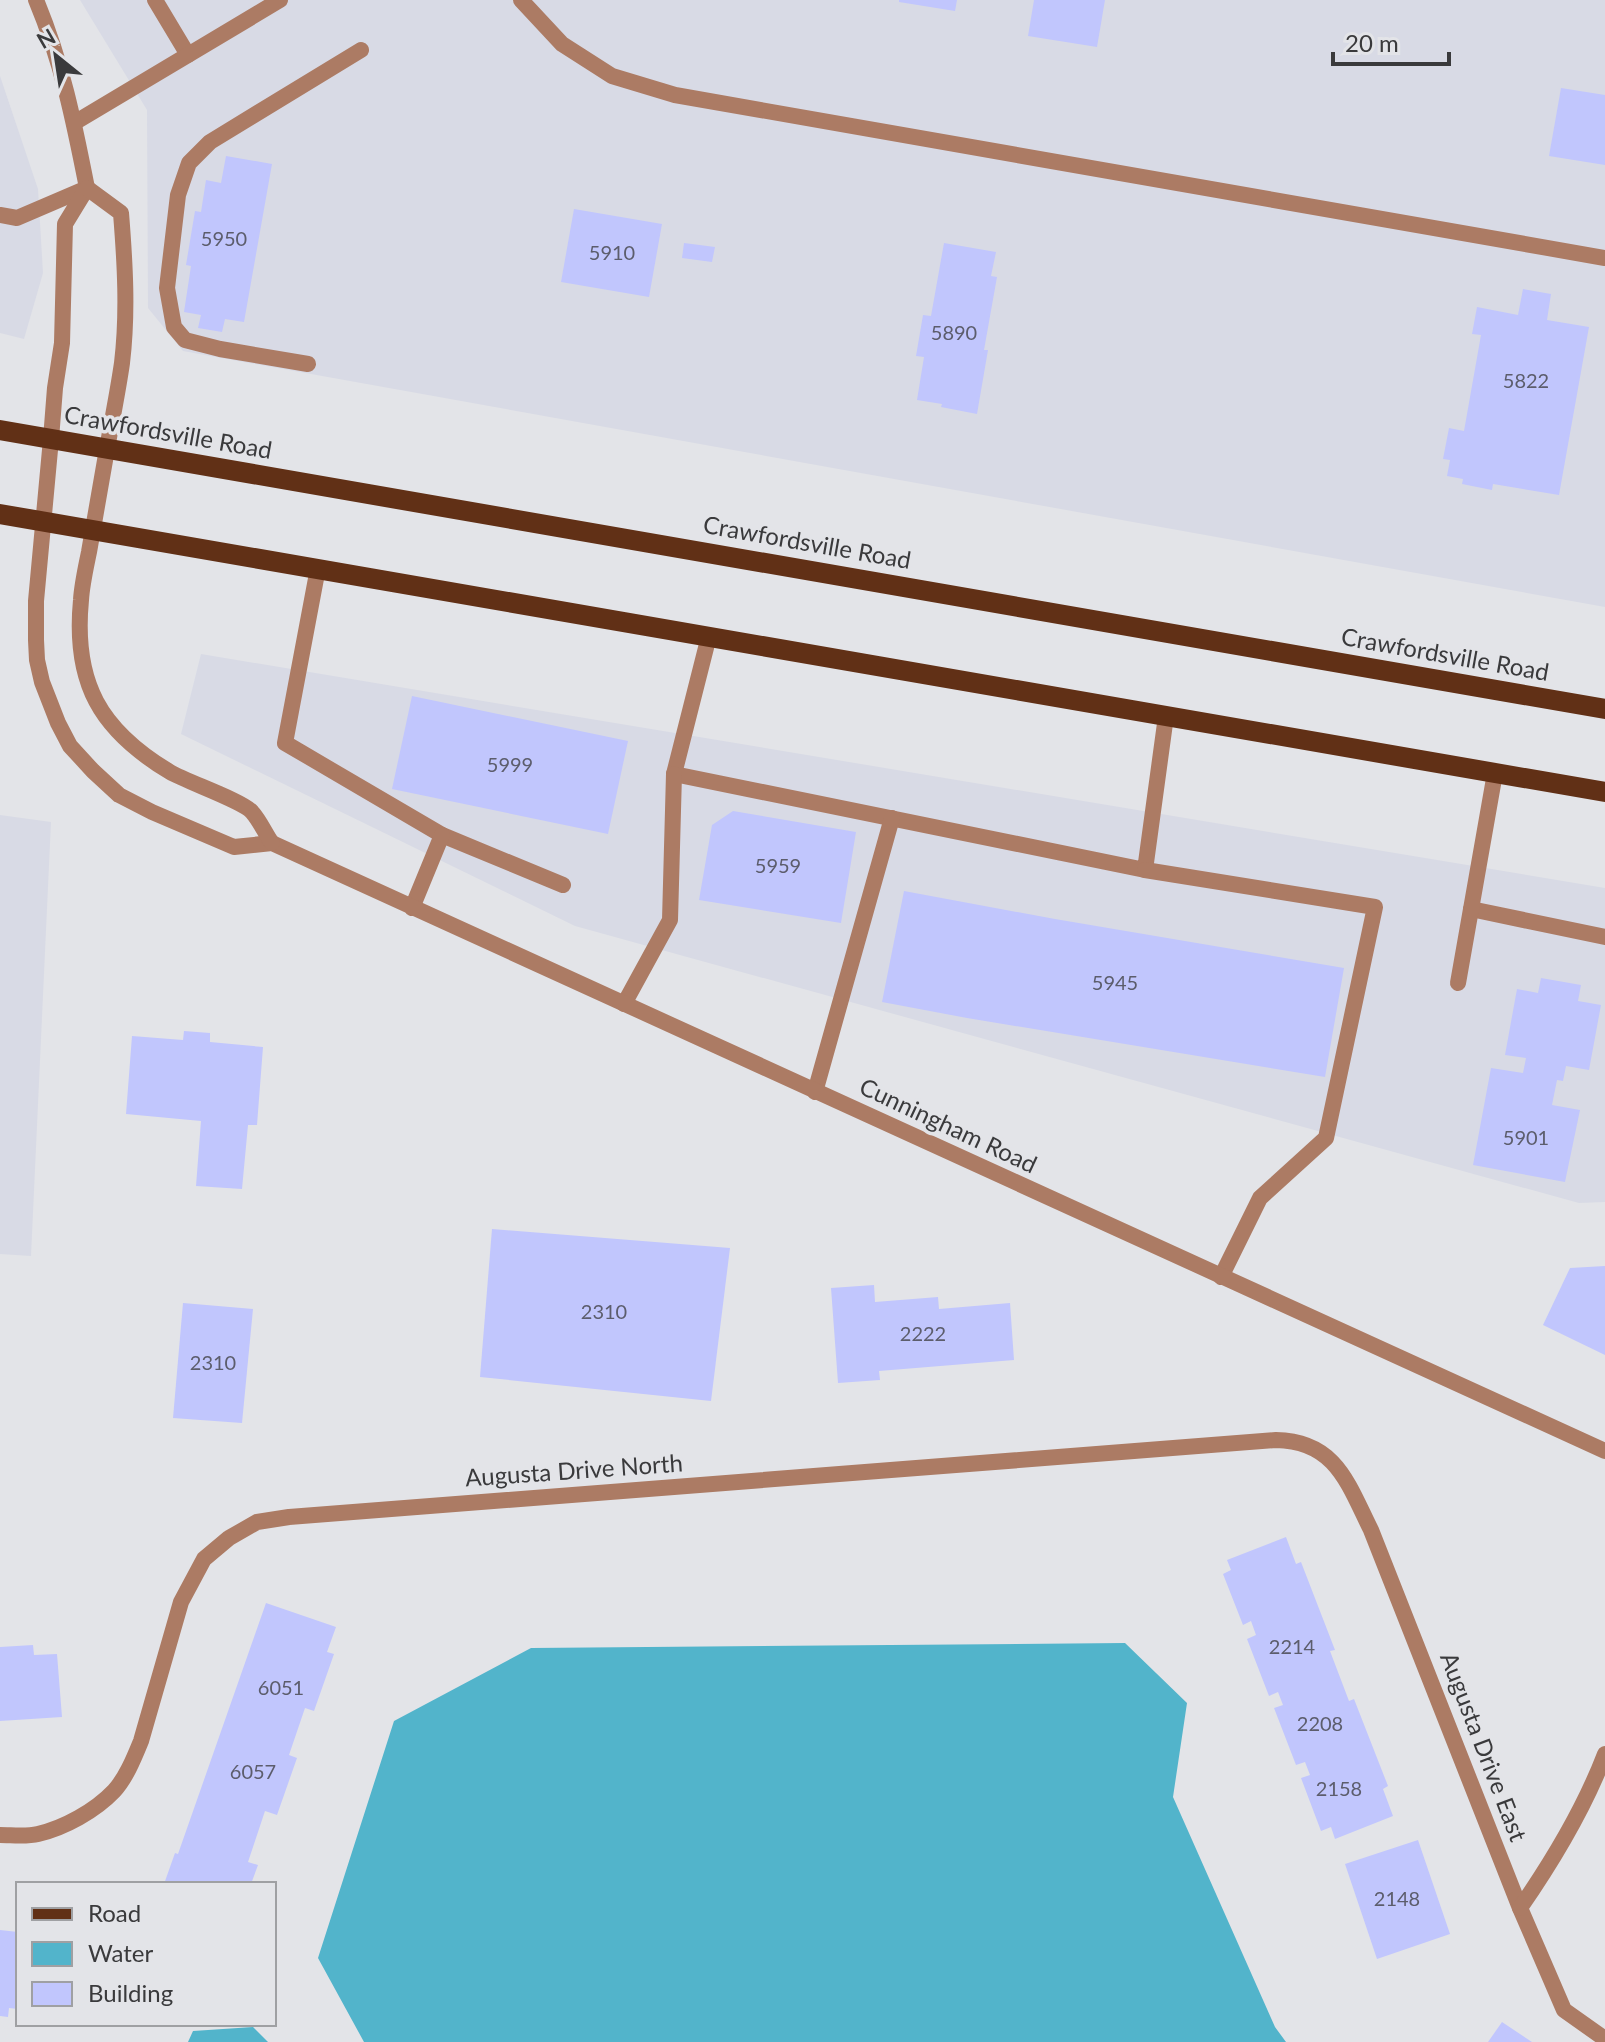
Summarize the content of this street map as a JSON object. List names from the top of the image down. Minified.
{"streets":{"main road":["Crawfordsville Road"],"street":["Cunningham Road","Augusta Drive North","Augusta Drive East"]},"crossings":[["Crawfordsville Road","Cunningham Road"],["Augusta Drive North","Augusta Drive East"]],"house_numbers":["5950","5910","5890","5822","5999","5959","5945","5901","2310","2222","2310","2214","6051","2208","6057","2158","2148"],"legend":["Road","Water","Building"],"scale_bar":"20 m","north":"top left"}
